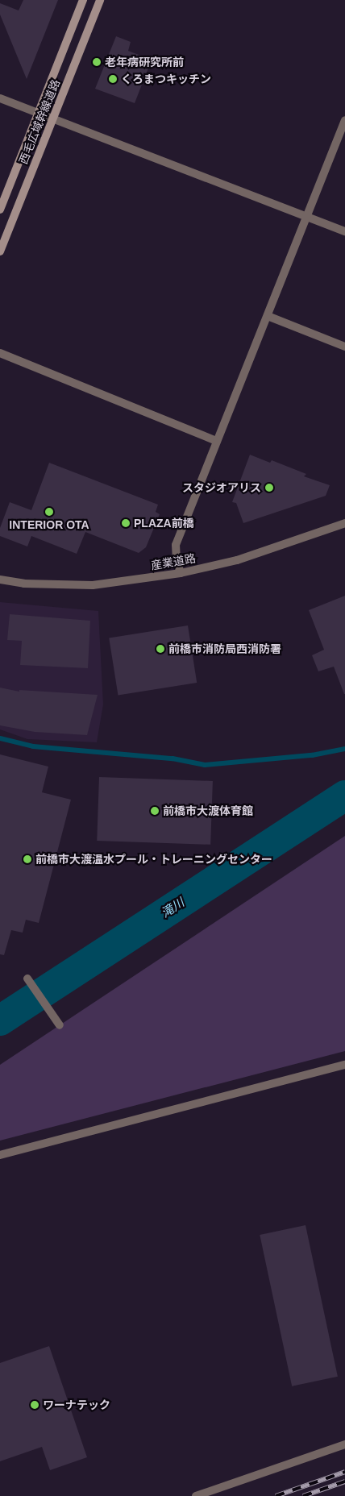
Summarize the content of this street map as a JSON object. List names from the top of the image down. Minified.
{"streets":{"main road":["西毛広域幹線道路"],"street":["産業道路"]},"water":["滝川"],"places":["老年病研究所前","くろまつキッチン","スタジオアリス","INTERIOR OTA","PLAZA前橋","前橋市消防局西消防署","前橋市大渡体育館","前橋市大渡温水プール・トレーニングセンター","ワーナテック"]}
